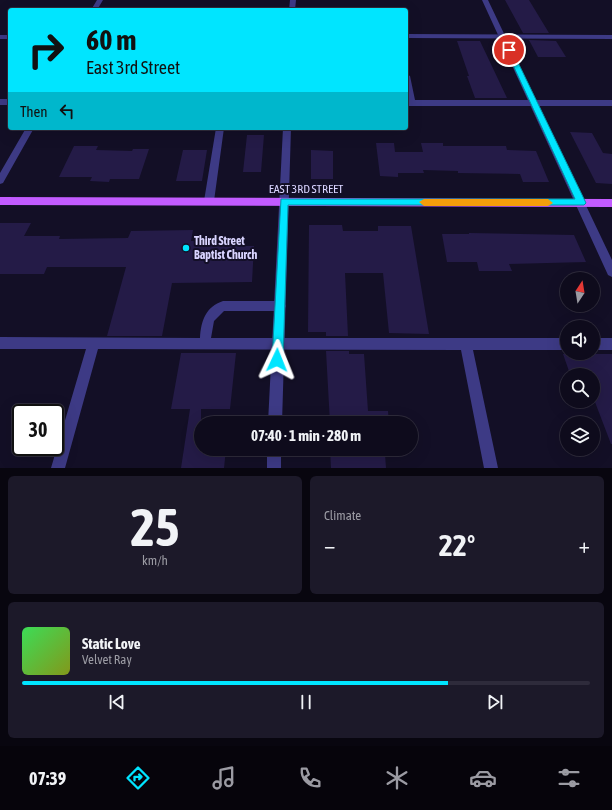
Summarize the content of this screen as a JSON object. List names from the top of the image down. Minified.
{"streets":{"main road":["EAST 3RD STREET"]},"places":["Third Street Baptist Church"],"north":"top","page":{"turn":["60 m","East 3rd Street"],"then":"Then","limit":"30","trip":"07:40 · 1 min · 280 m","tile":[["25","km/h"],"Climate"],"heat":["−","22°","+"],"song":["Static Love","Velvet Ray"],"tabs":"07:39"}}
